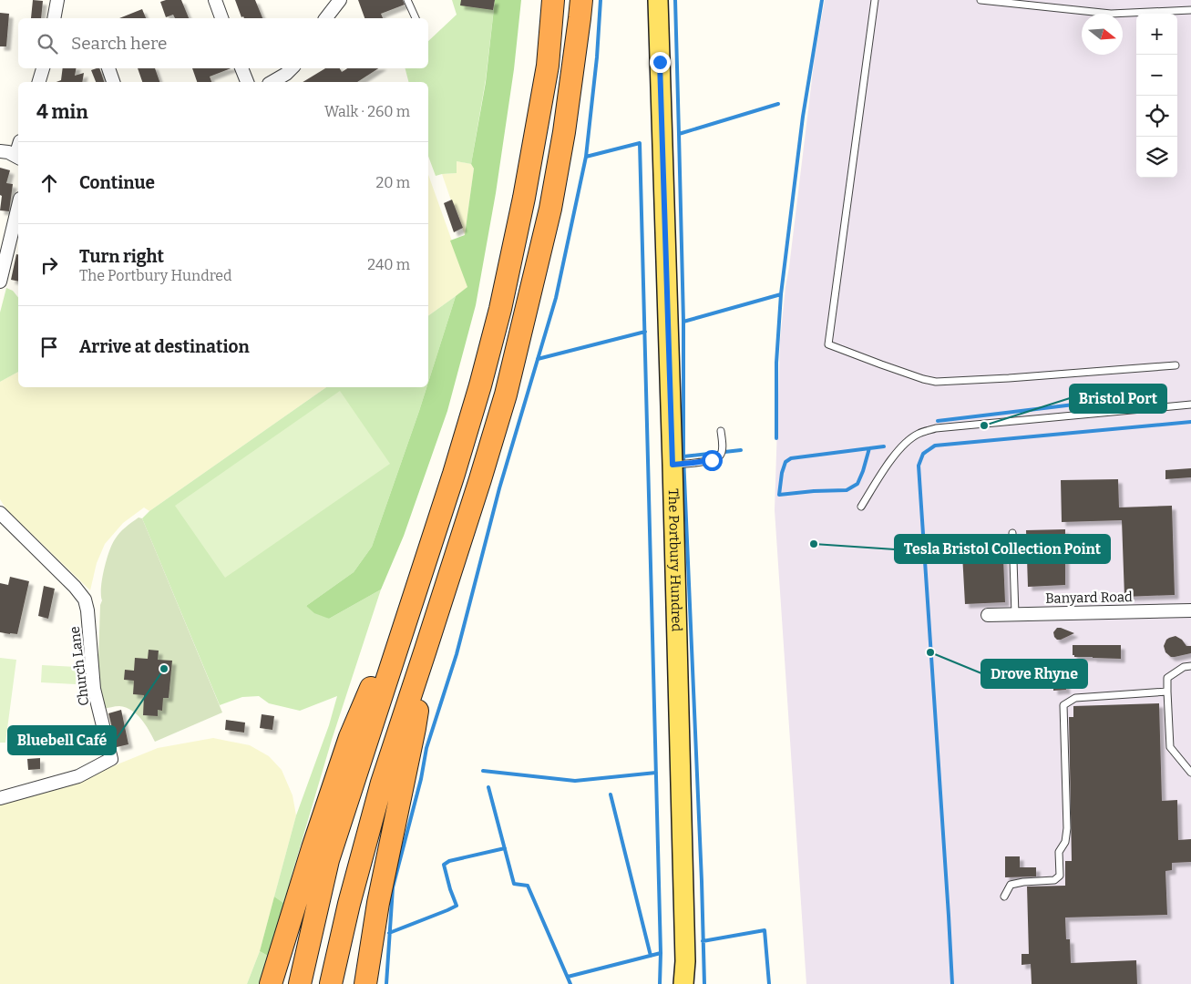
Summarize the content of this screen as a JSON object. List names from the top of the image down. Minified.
{"streets":{"main road":["The Portbury Hundred"],"street":["Banyard Road","Church Lane"]},"places":["Bristol Port","Tesla Bristol Collection Point","Drove Rhyne","Bluebell Café"],"north":"right","page":{"map_buttons":["+","−"],"search":"Search here","heading":["4 min","Walk · 260 m"],"list":[["Continue","20 m"],["Turn right","The Portbury Hundred","240 m"],"Arrive at destination"]}}
